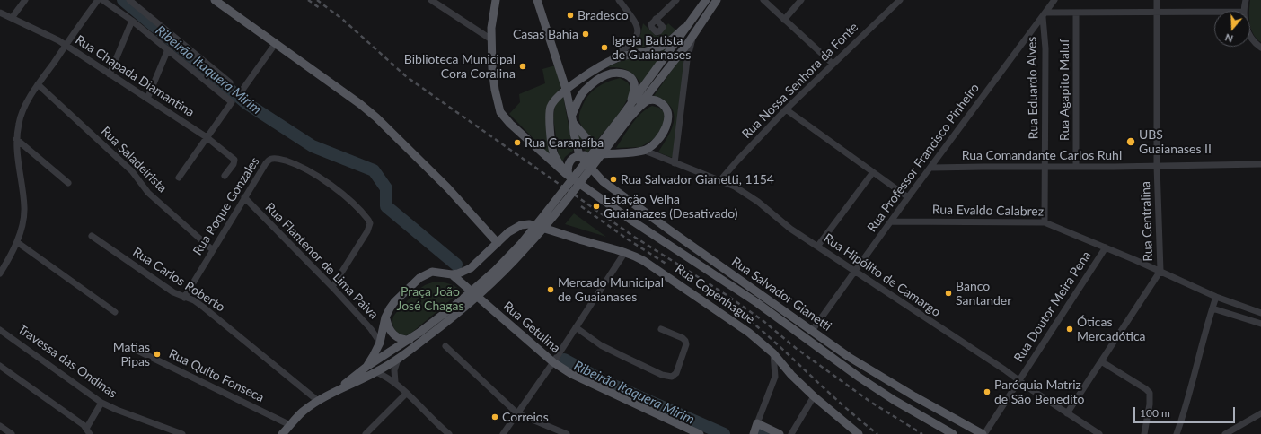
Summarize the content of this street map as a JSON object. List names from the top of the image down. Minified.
{"streets":{"main road":["Rua Copenhague","Rua Salvador Gianetti","Rua Getulina"],"street":["Rua Chapada Diamantina","Rua Nossa Senhora da Fonte","Rua Eduardo Alves","Rua Agapito Maluf","Rua Comandante Carlos Ruhl","Rua Professor Francisco Pinheiro","Rua Saladeirista","Rua Roque Gonzales","Rua Evaldo Calabrez","Rua Centralina","Rua Flantenor de Lima Paiva","Rua Hipólito de Camargo","Rua Carlos Roberto","Rua Doutor Meira Pena","Travessa das Ondinas","Rua Quito Fonseca"]},"crossings":[["Rua Nossa Senhora da Fonte","Rua Hipólito de Camargo"],["Rua Eduardo Alves","Rua Comandante Carlos Ruhl"],["Rua Eduardo Alves","Rua Professor Francisco Pinheiro"],["Rua Eduardo Alves","Rua Evaldo Calabrez"],["Rua Agapito Maluf","Rua Comandante Carlos Ruhl"],["Rua Comandante Carlos Ruhl","Rua Professor Francisco Pinheiro"],["Rua Comandante Carlos Ruhl","Rua Centralina"],["Rua Professor Francisco Pinheiro","Rua Evaldo Calabrez"],["Rua Professor Francisco Pinheiro","Rua Hipólito de Camargo"],["Rua Professor Francisco Pinheiro","Rua Salvador Gianetti"],["Rua Saladeirista","Rua Roque Gonzales"],["Rua Roque Gonzales","Rua Flantenor de Lima Paiva"],["Rua Roque Gonzales","Rua Carlos Roberto"],["Rua Evaldo Calabrez","Rua Centralina"],["Rua Evaldo Calabrez","Rua Doutor Meira Pena"],["Rua Centralina","Rua Hipólito de Camargo"],["Rua Hipólito de Camargo","Rua Doutor Meira Pena"],["Rua Salvador Gianetti","Rua Doutor Meira Pena"]],"water":["Ribeirão Itaquera Mirim"],"parks":["Praça João José Chagas"],"places":["Bradesco","Casas Bahia","Igreja Batista de Guaianases","Biblioteca Municipal Cora Coralina","UBS Guaianases II","Rua Caranaíba","Rua Salvador Gianetti, 1154","Estação Velha Guaianazes (Desativado)","Mercado Municipal de Guaianases","Banco Santander","Óticas Mercadótica","Matias Pipas","Paróquia Matriz de São Benedito","Correios"],"scale_bar":"100 m","north":"bottom"}
